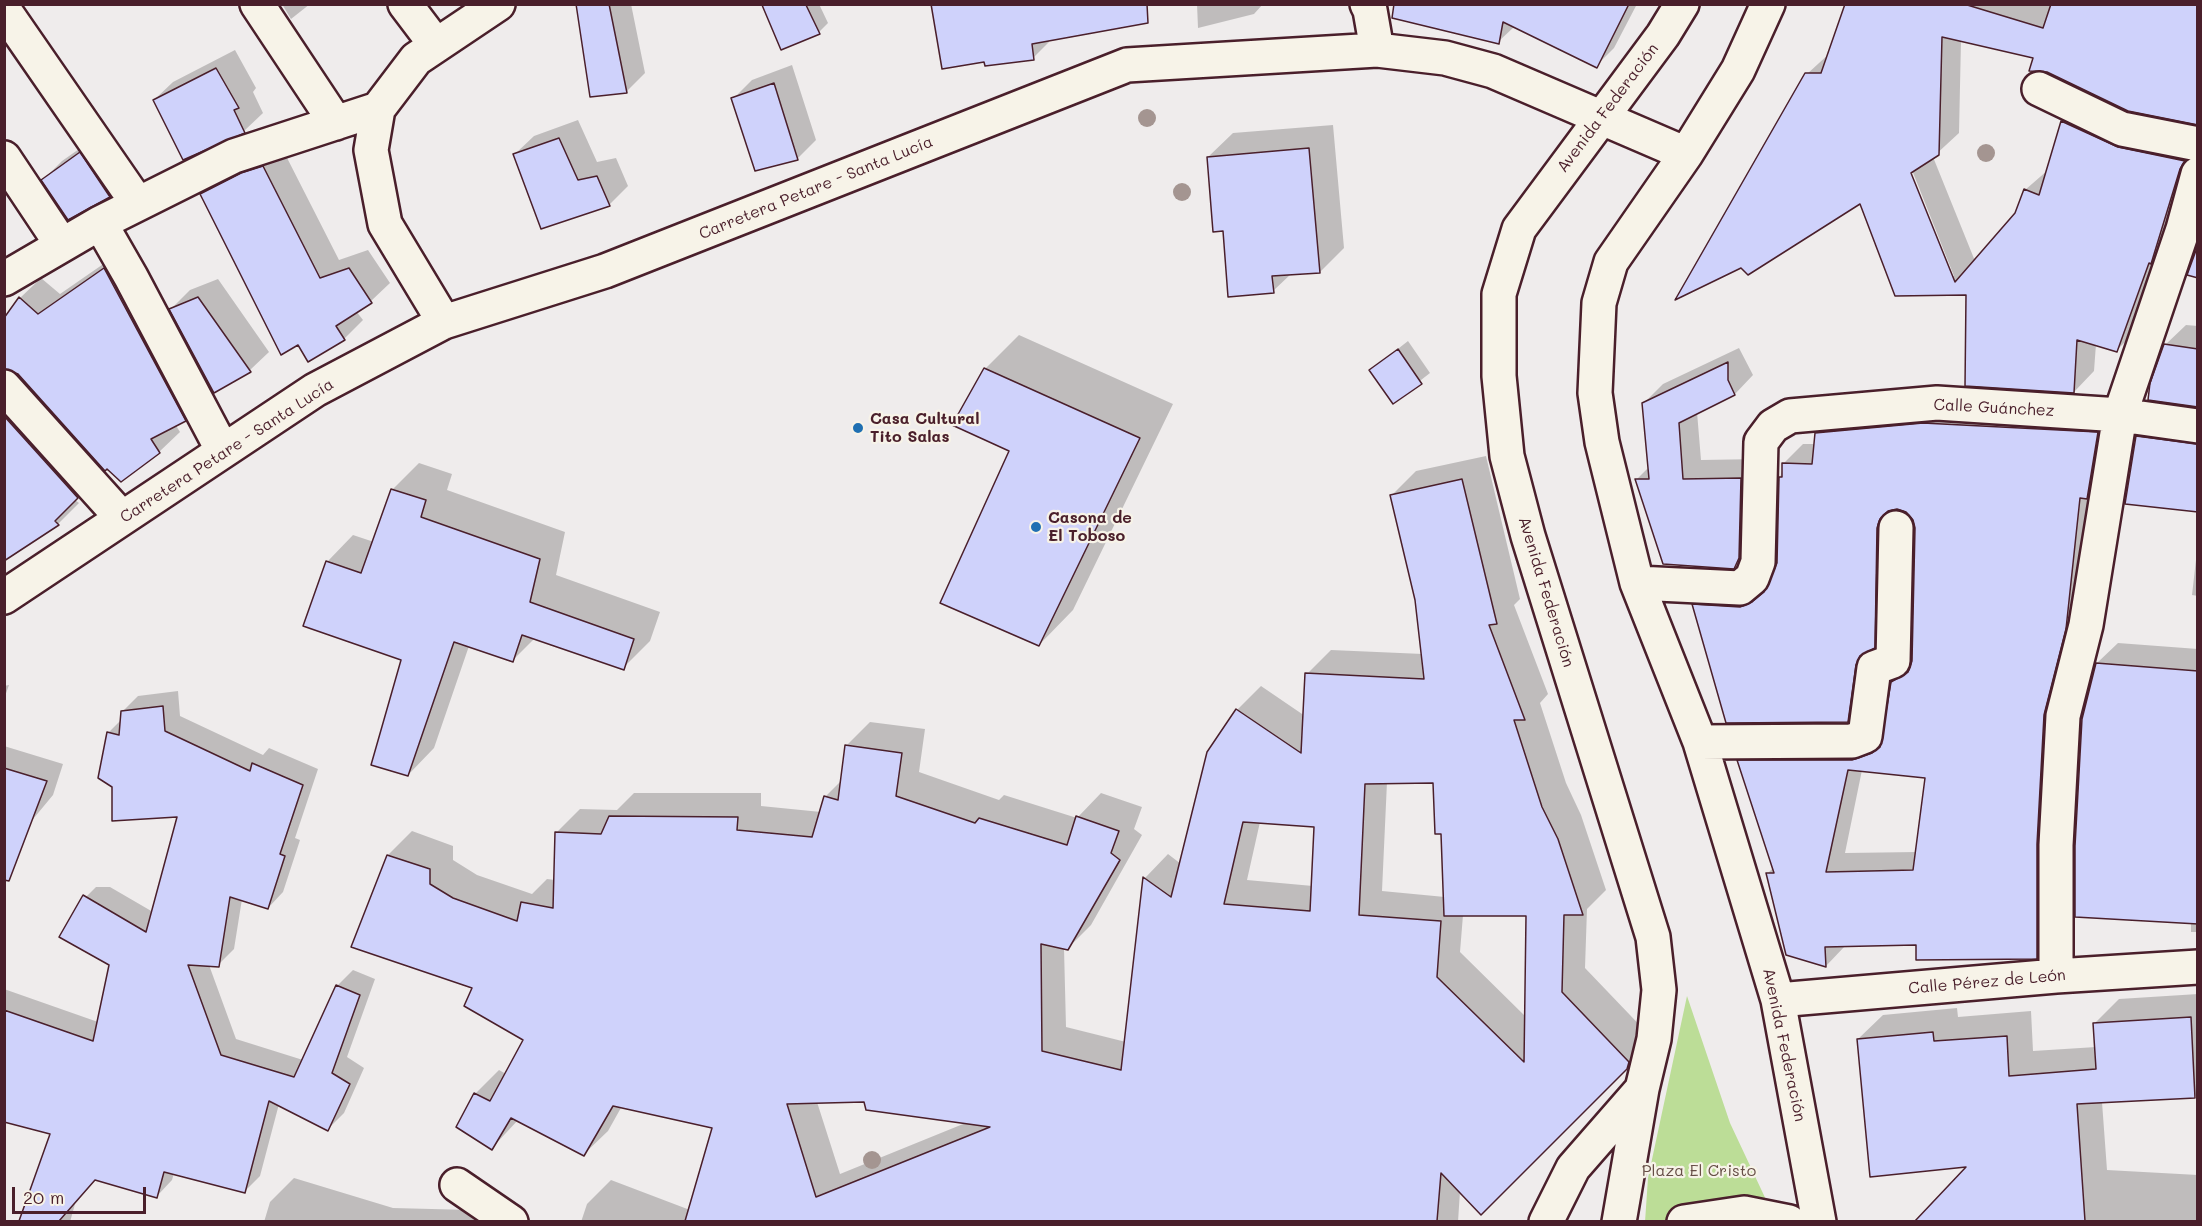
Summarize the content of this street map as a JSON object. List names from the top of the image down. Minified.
{"streets":{"street":["Avenida Federación","Carretera Petare - Santa Lucía","Calle Guánchez","Calle Pérez de León"]},"crossings":[["Avenida Federación","Carretera Petare - Santa Lucía"],["Avenida Federación","Calle Guánchez"],["Avenida Federación","Calle Pérez de León"]],"parks":["Plaza El Cristo"],"places":["Casa Cultural Tito Salas","Casona de El Toboso"],"scale_bar":"20 m"}
